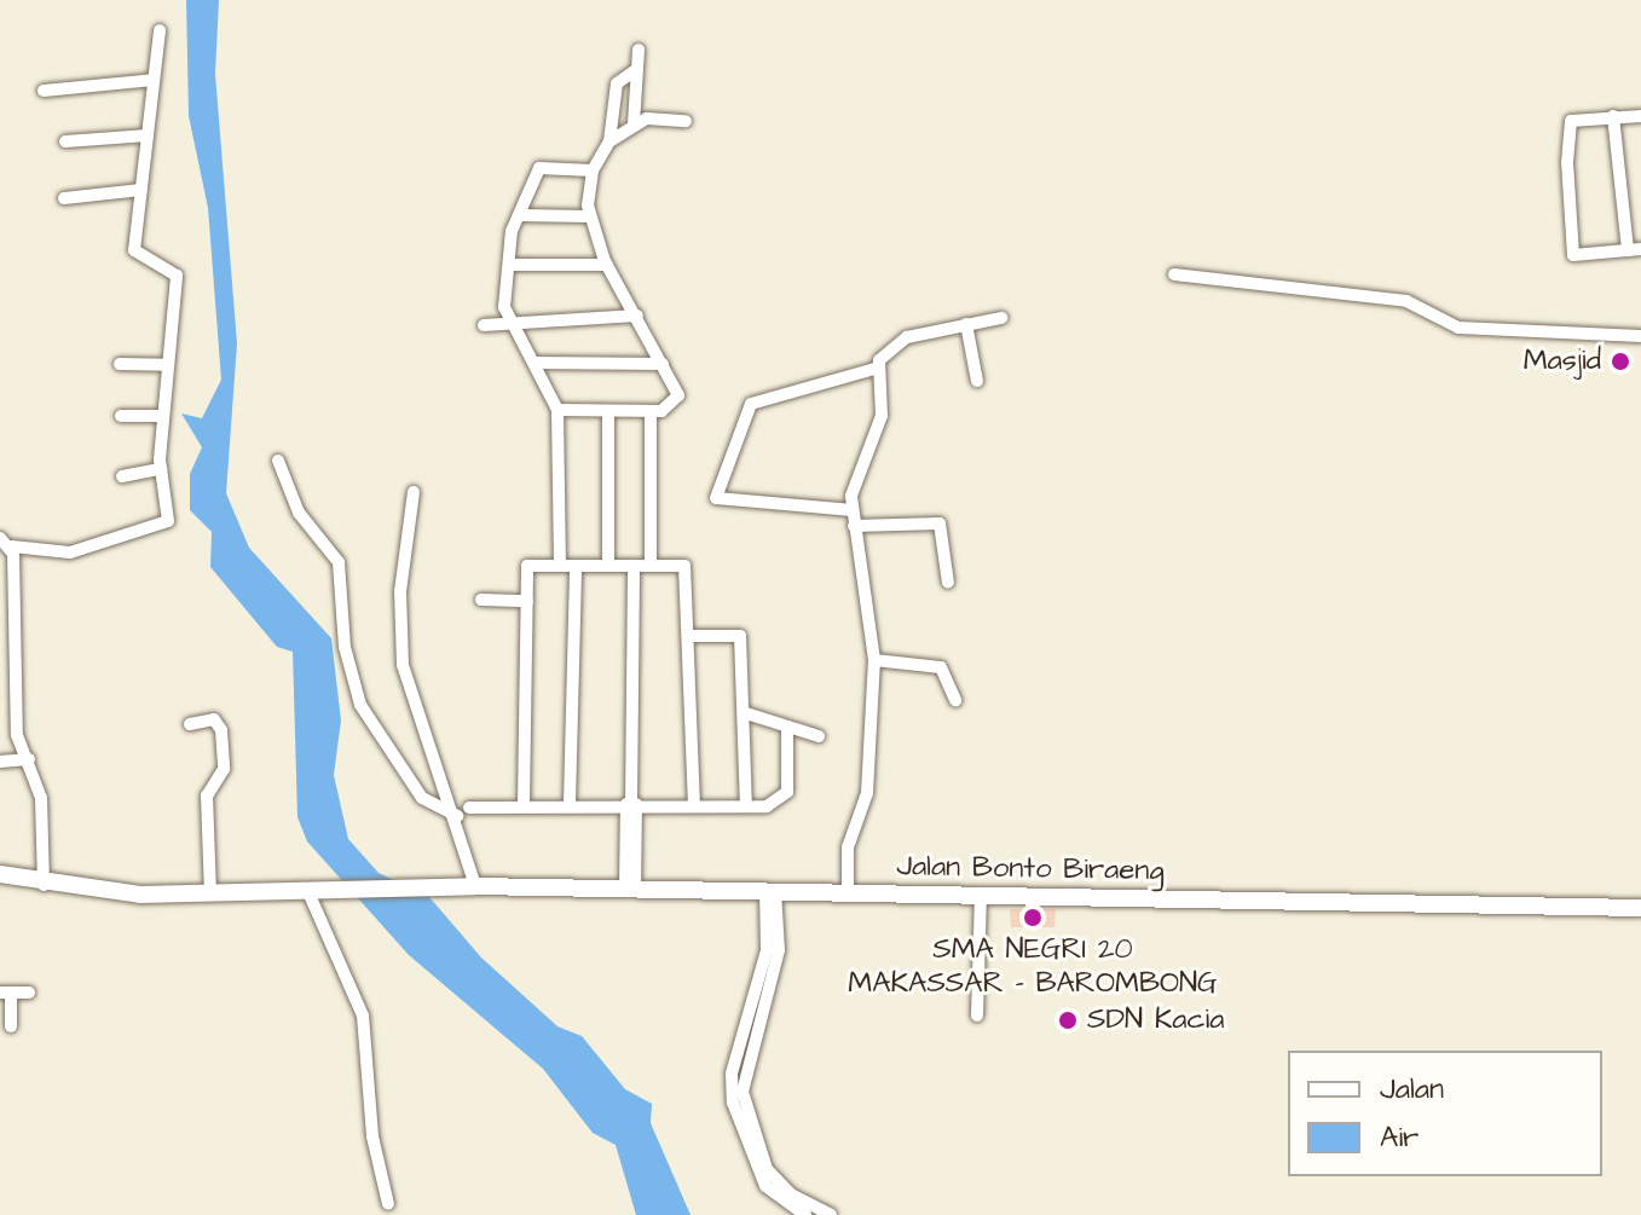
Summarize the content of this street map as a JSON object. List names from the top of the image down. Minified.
{"streets":{"street":["Jalan Bonto Biraeng"]},"places":["Masjid","SMA NEGRI 20 MAKASSAR - BAROMBONG","SDN Kacia"],"legend":["Jalan","Air"]}
